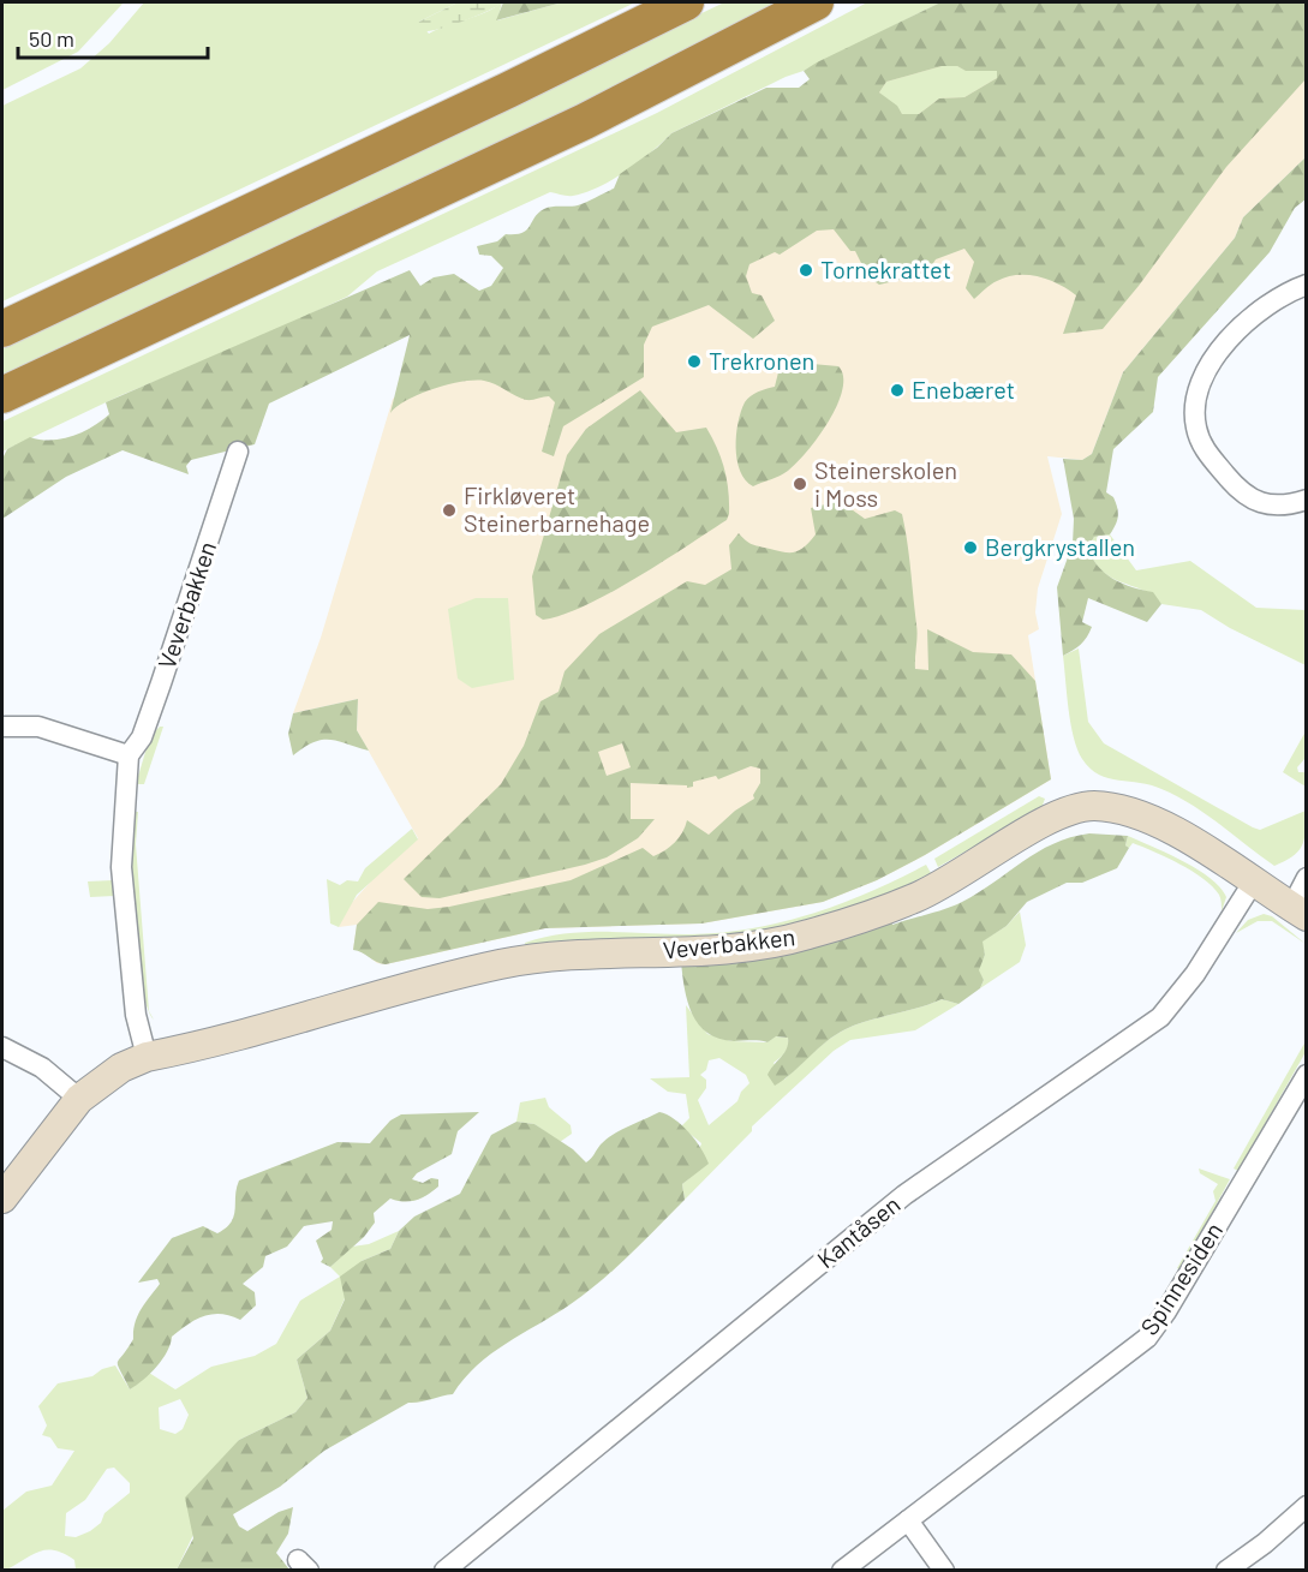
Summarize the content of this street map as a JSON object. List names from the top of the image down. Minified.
{"streets":{"street":["Veverbakken","Kantåsen","Spinnesiden"]},"crossings":[["Veverbakken","Kantåsen"]],"places":["Tornekrattet","Trekronen","Enebæret","Steinerskolen i Moss","Firkløveret Steinerbarnehage","Bergkrystallen"],"scale_bar":"50 m"}
